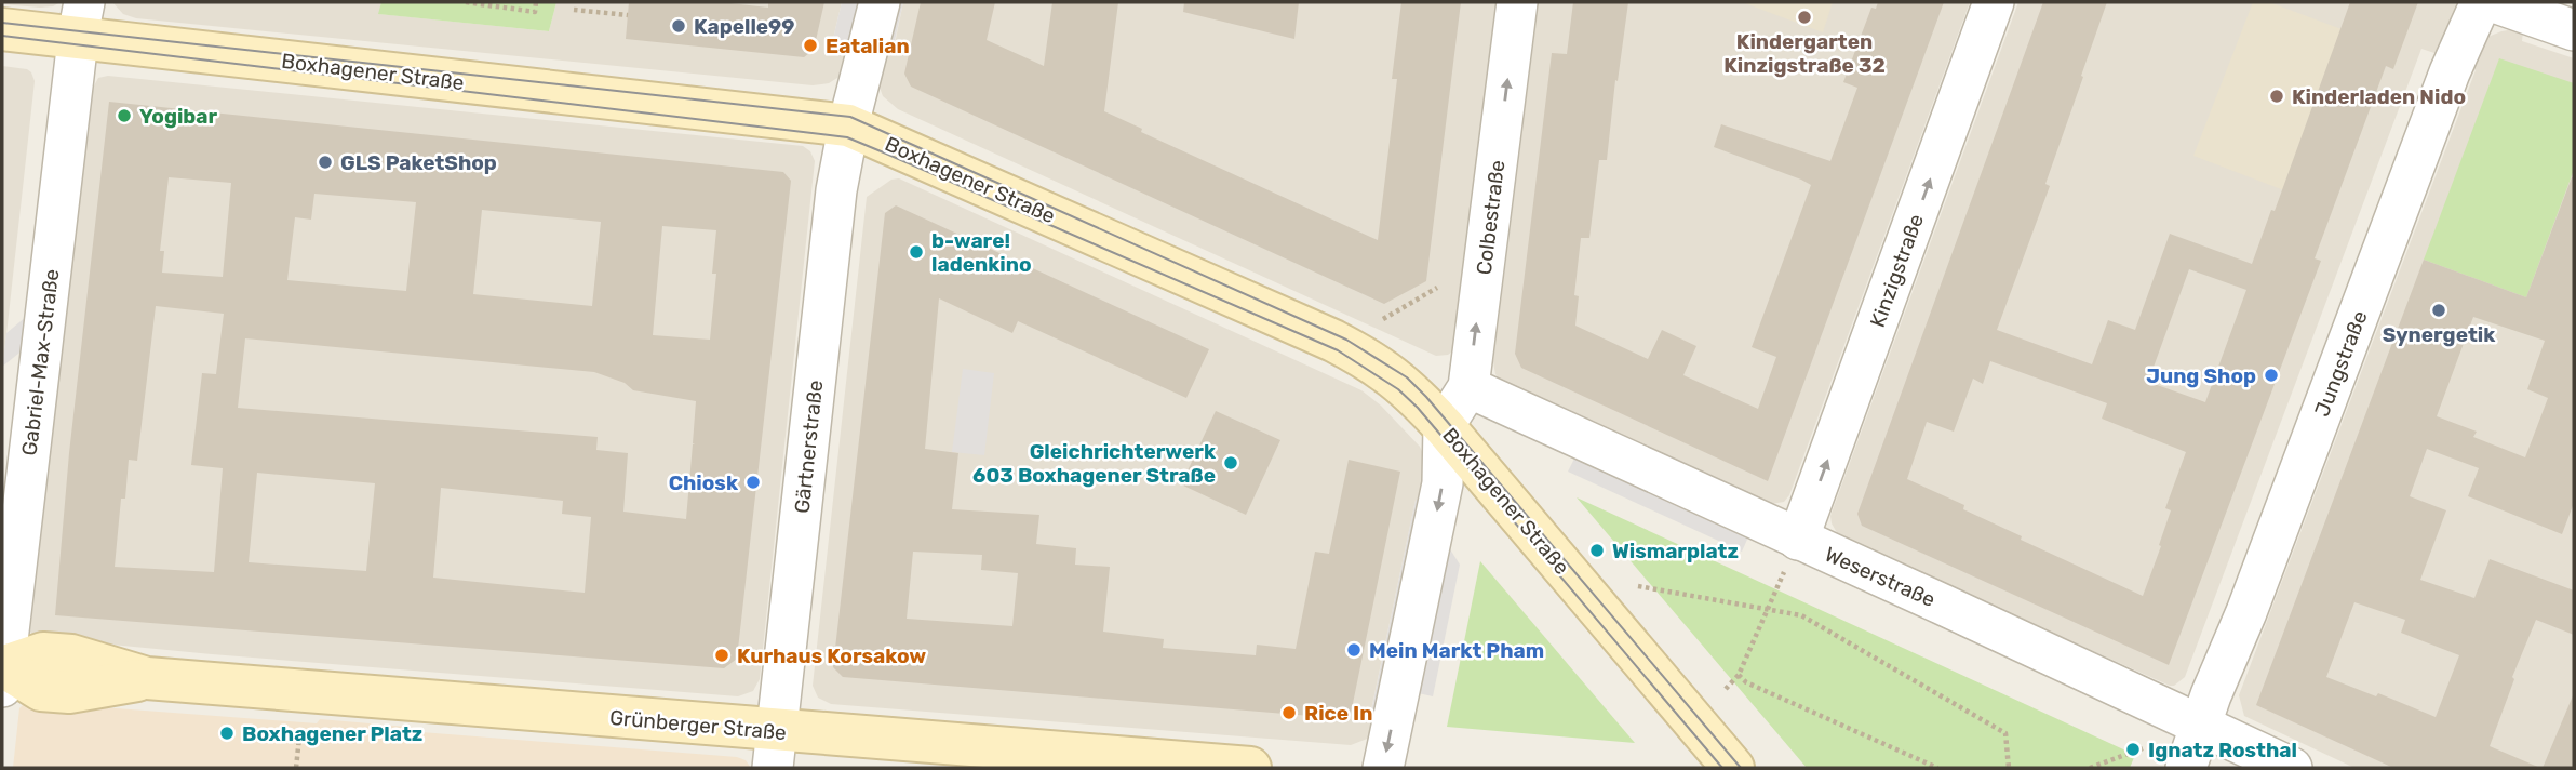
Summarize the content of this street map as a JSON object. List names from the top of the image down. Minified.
{"streets":{"street":["Boxhagener Straße","Colbestraße","Kinzigstraße","Gabriel-Max-Straße","Jungstraße","Gärtnerstraße","Weserstraße","Grünberger Straße"]},"crossings":[["Boxhagener Straße","Colbestraße"],["Boxhagener Straße","Gabriel-Max-Straße"],["Boxhagener Straße","Gärtnerstraße"],["Colbestraße","Weserstraße"],["Kinzigstraße","Weserstraße"],["Gabriel-Max-Straße","Grünberger Straße"],["Jungstraße","Weserstraße"],["Gärtnerstraße","Grünberger Straße"]],"one_way":["Colbestraße","Kinzigstraße"],"places":["Kindergarten Kinzigstraße 32","Kapelle99","Eatalian","Kinderladen Nido","Yogibar","GLS PaketShop","b-ware! ladenkino","Synergetik","Jung Shop","Gleichrichterwerk 603 Boxhagener Straße","Chiosk","Wismarplatz","Mein Markt Pham","Kurhaus Korsakow","Rice In","Boxhagener Platz","Ignatz Rosthal"]}
